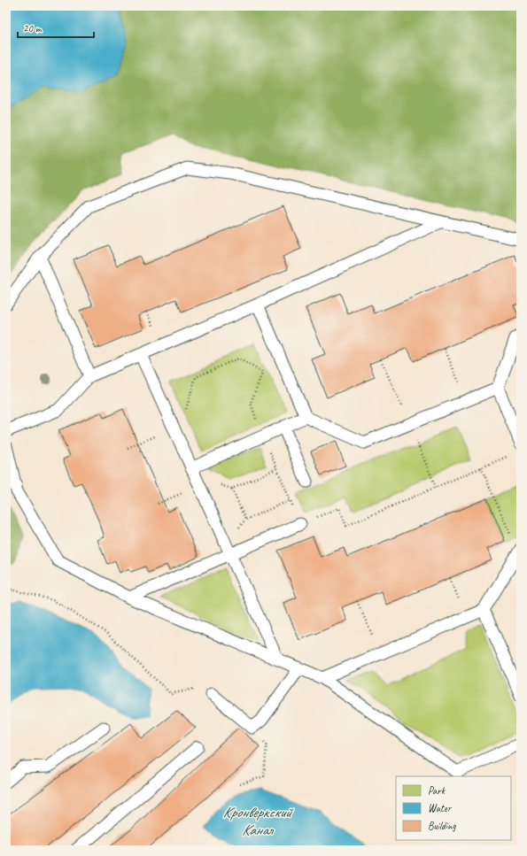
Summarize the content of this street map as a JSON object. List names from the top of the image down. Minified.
{"water":["Кронверкский Канал"],"legend":["Park","Water","Building"],"scale_bar":"20 m"}
